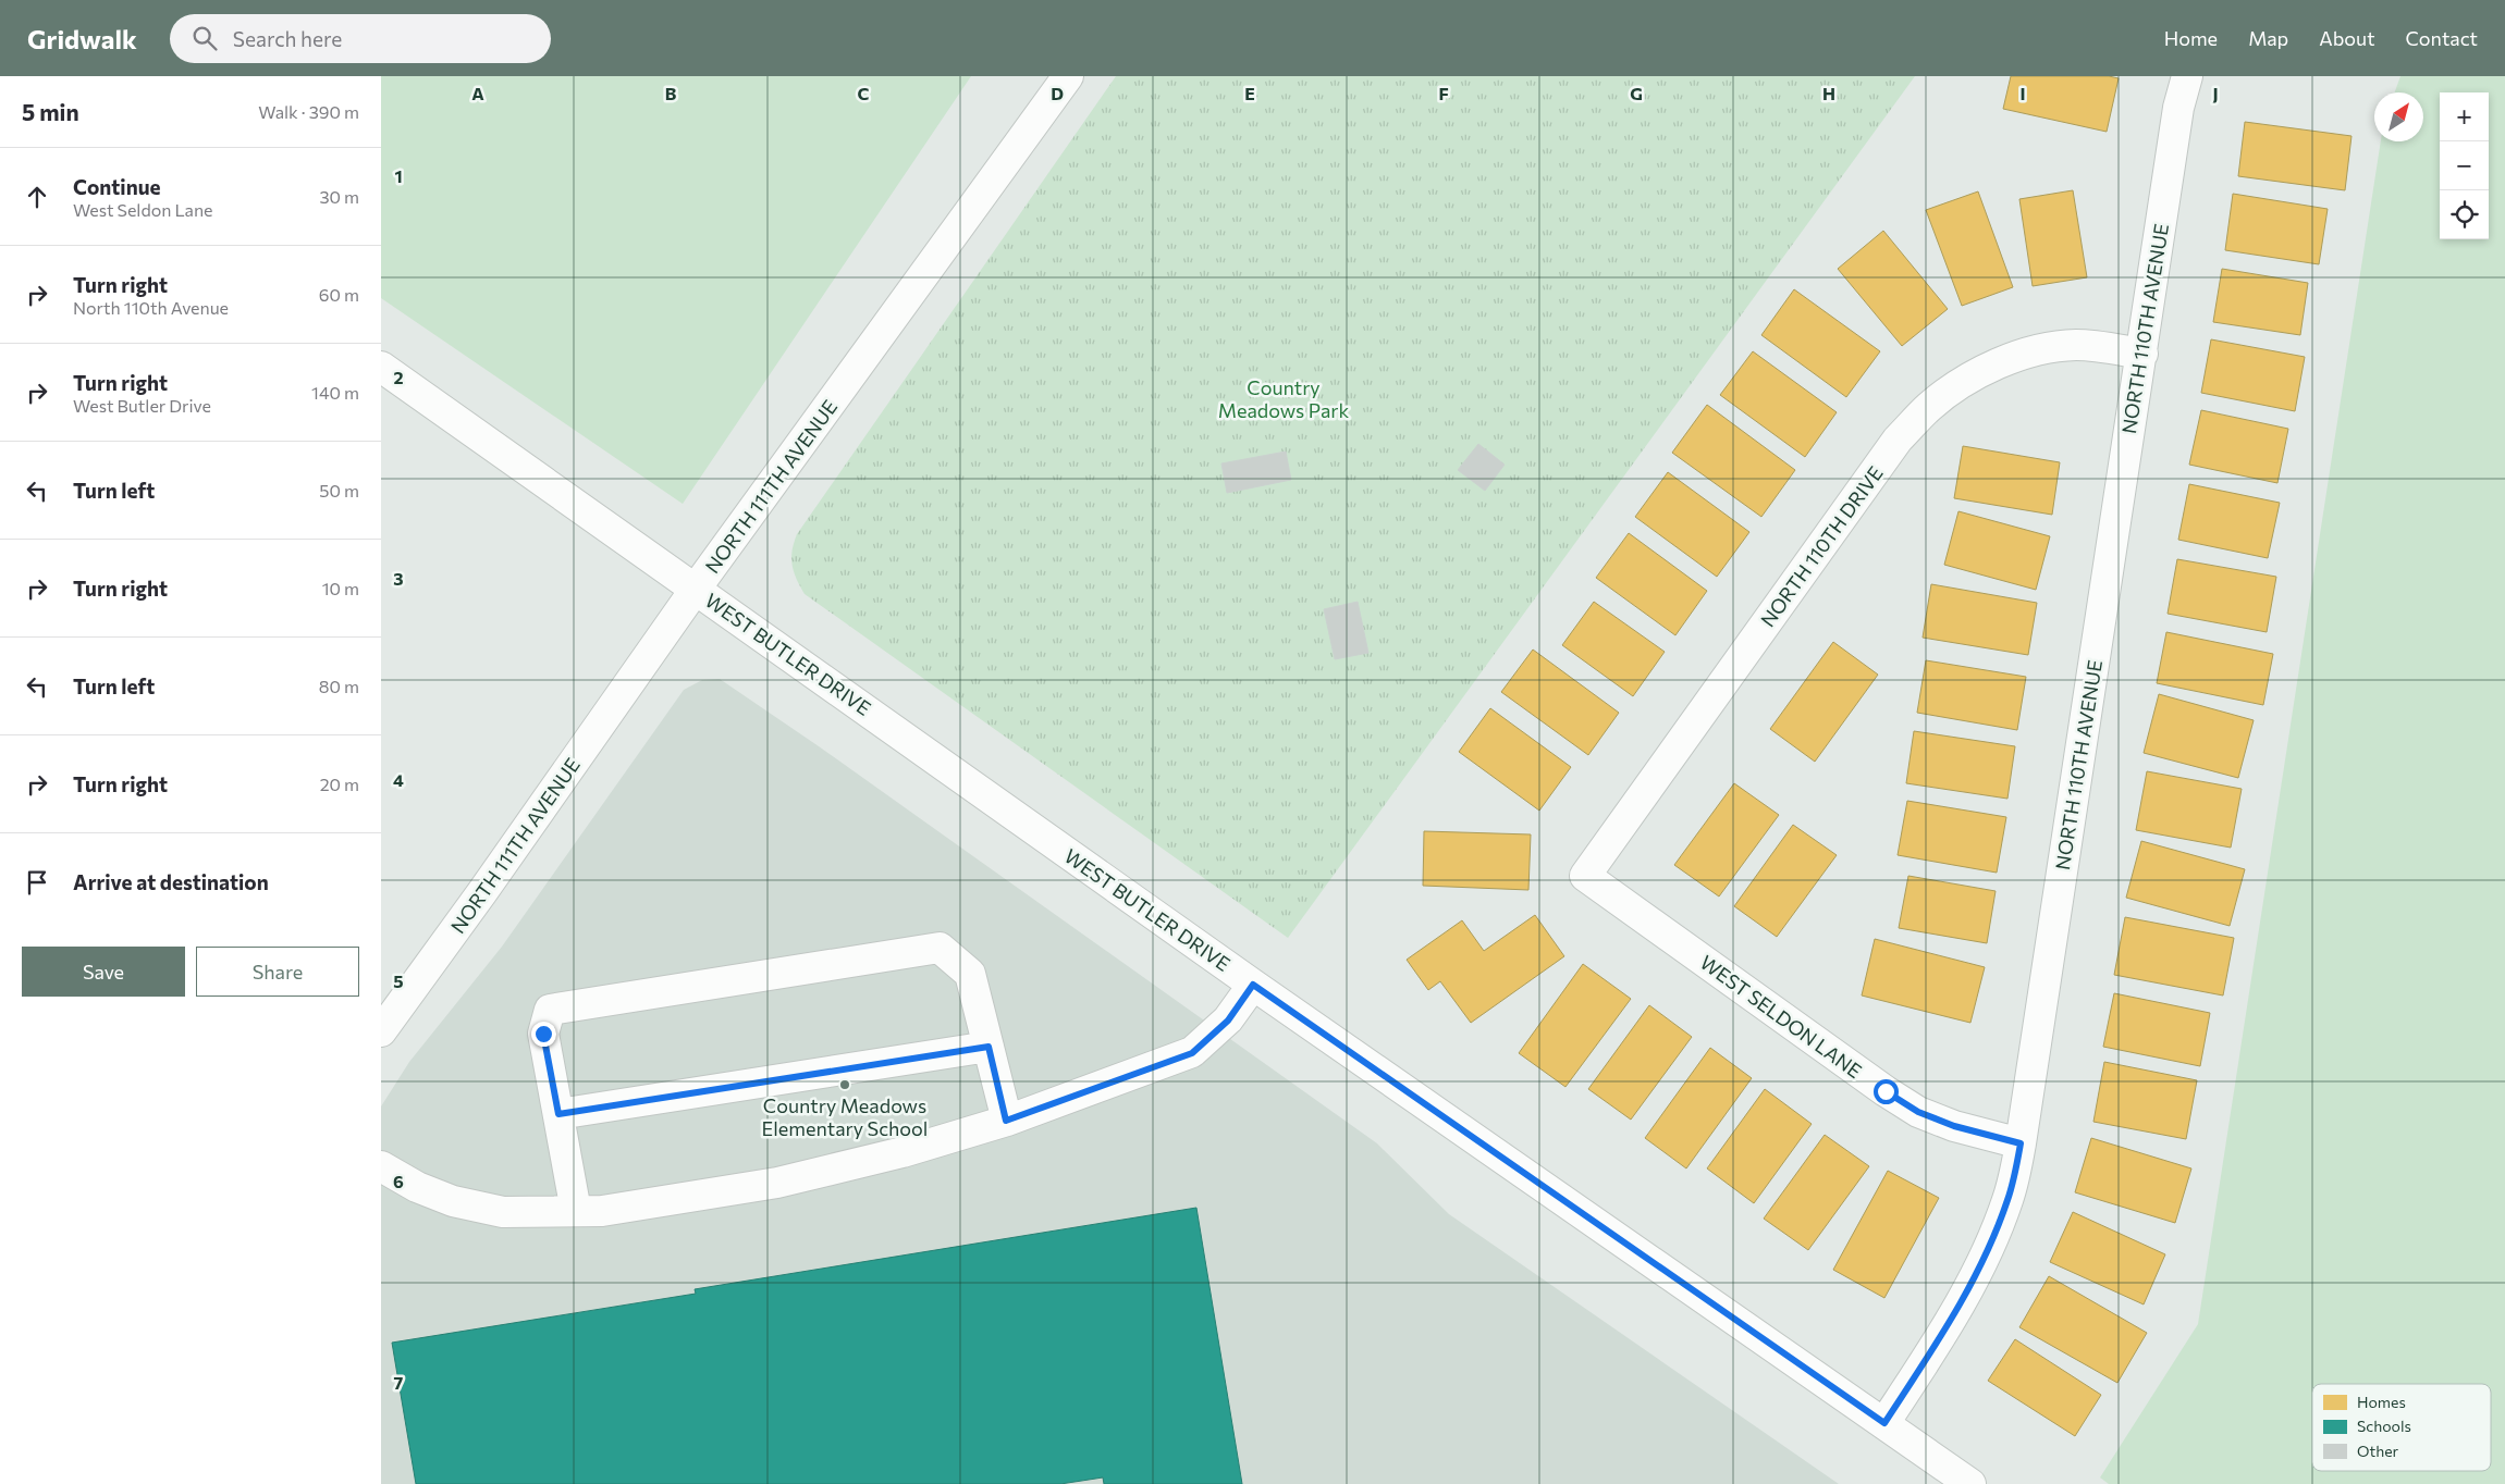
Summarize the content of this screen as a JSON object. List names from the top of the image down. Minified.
{"streets":{"street":["NORTH 110TH AVENUE","NORTH 111TH AVENUE","NORTH 110TH DRIVE","WEST BUTLER DRIVE","WEST SELDON LANE"]},"crossings":[["NORTH 110TH AVENUE","NORTH 110TH DRIVE"],["NORTH 110TH AVENUE","WEST BUTLER DRIVE"],["NORTH 110TH AVENUE","WEST SELDON LANE"],["NORTH 111TH AVENUE","WEST BUTLER DRIVE"],["NORTH 110TH DRIVE","WEST SELDON LANE"]],"parks":["Country Meadows Park"],"places":["Country Meadows Elementary School"],"legend":["Homes","Schools","Other"],"north":"top right","page":{"header":"Gridwalk","search":"Search here","nav":["Home","Map","About","Contact"],"heading":["5 min","Walk · 390 m"],"map_buttons":["+","−"],"list":[["Continue","West Seldon Lane","30 m"],["Turn right","North 110th Avenue","60 m"],["Turn right","West Butler Drive","140 m"],["Turn left","50 m"],["Turn right","10 m"],["Turn left","80 m"],["Turn right","20 m"],"Arrive at destination"],"buttons":["Save","Share"]},"grid":{"columns":["A","B","C","D","E","F","G","H","I","J"],"rows":["1","2","3","4","5","6","7"]}}
